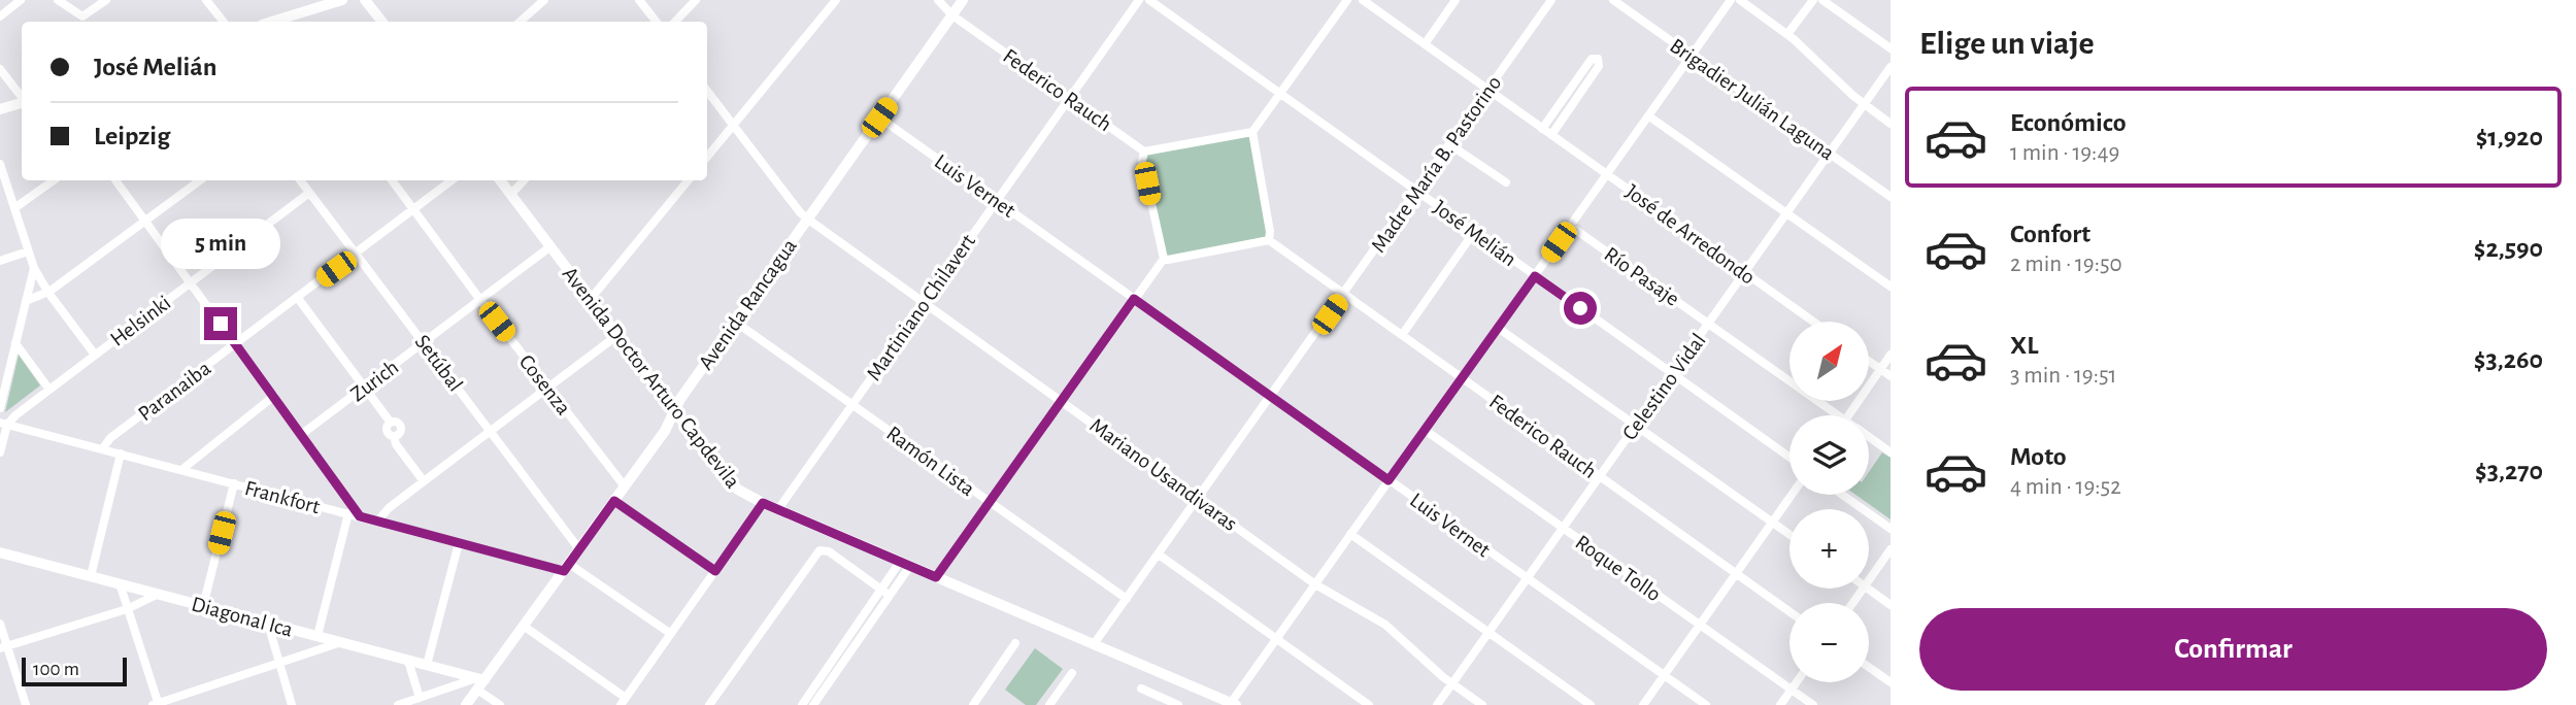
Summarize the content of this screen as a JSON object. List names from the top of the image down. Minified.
{"streets":{"main road":["Avenida Rancagua","Avenida Doctor Arturo Capdevila","Diagonal Ica"],"street":["Federico Rauch","Brigadier Julián Laguna","Madre María B. Pastorino","Luis Vernet","José Melián","José de Arredondo","Río Pasaje","Martiniano Chilavert","Helsinki","Setúbal","Zurich","Cosenza","Celestino Vidal","Paranaiba","Ramón Lista","Mariano Usandivaras","Frankfort","Roque Tollo"]},"crossings":[["Federico Rauch","Madre María B. Pastorino"],["Federico Rauch","Avenida Rancagua"],["Federico Rauch","Martiniano Chilavert"],["Federico Rauch","Celestino Vidal"],["Brigadier Julián Laguna","Celestino Vidal"],["Madre María B. Pastorino","Luis Vernet"],["Madre María B. Pastorino","José Melián"],["Madre María B. Pastorino","José de Arredondo"],["Madre María B. Pastorino","Avenida Doctor Arturo Capdevila"],["Madre María B. Pastorino","Ramón Lista"],["Madre María B. Pastorino","Mariano Usandivaras"],["Luis Vernet","Avenida Rancagua"],["Luis Vernet","Martiniano Chilavert"],["Luis Vernet","Celestino Vidal"],["José Melián","Celestino Vidal"],["José de Arredondo","Celestino Vidal"],["Río Pasaje","Celestino Vidal"],["Avenida Rancagua","Setúbal"],["Avenida Rancagua","Avenida Doctor Arturo Capdevila"],["Avenida Rancagua","Cosenza"],["Avenida Rancagua","Ramón Lista"],["Avenida Rancagua","Mariano Usandivaras"],["Avenida Rancagua","Frankfort"],["Avenida Rancagua","Diagonal Ica"],["Martiniano Chilavert","Avenida Doctor Arturo Capdevila"],["Martiniano Chilavert","Ramón Lista"],["Martiniano Chilavert","Mariano Usandivaras"],["Helsinki","Setúbal"],["Helsinki","Frankfort"],["Setúbal","Zurich"],["Setúbal","Paranaiba"],["Avenida Doctor Arturo Capdevila","Zurich"],["Zurich","Cosenza"],["Cosenza","Paranaiba"],["Celestino Vidal","Mariano Usandivaras"],["Celestino Vidal","Roque Tollo"],["Paranaiba","Frankfort"]],"scale_bar":"100 m","north":"top right","page":{"heading":"Elige un viaje","banner":["José Melián","Leipzig"],"list":[{"name":"Económico","note":"1 min · 19:49","value":"$1,920"},{"name":"Confort","note":"2 min · 19:50","value":"$2,590"},{"name":"XL","note":"3 min · 19:51","value":"$3,260"},{"name":"Moto","note":"4 min · 19:52","value":"$3,270"}],"bubble":"5 min","map_buttons":["+","−"],"buttons":"Confirmar","scale":"100 m"}}
